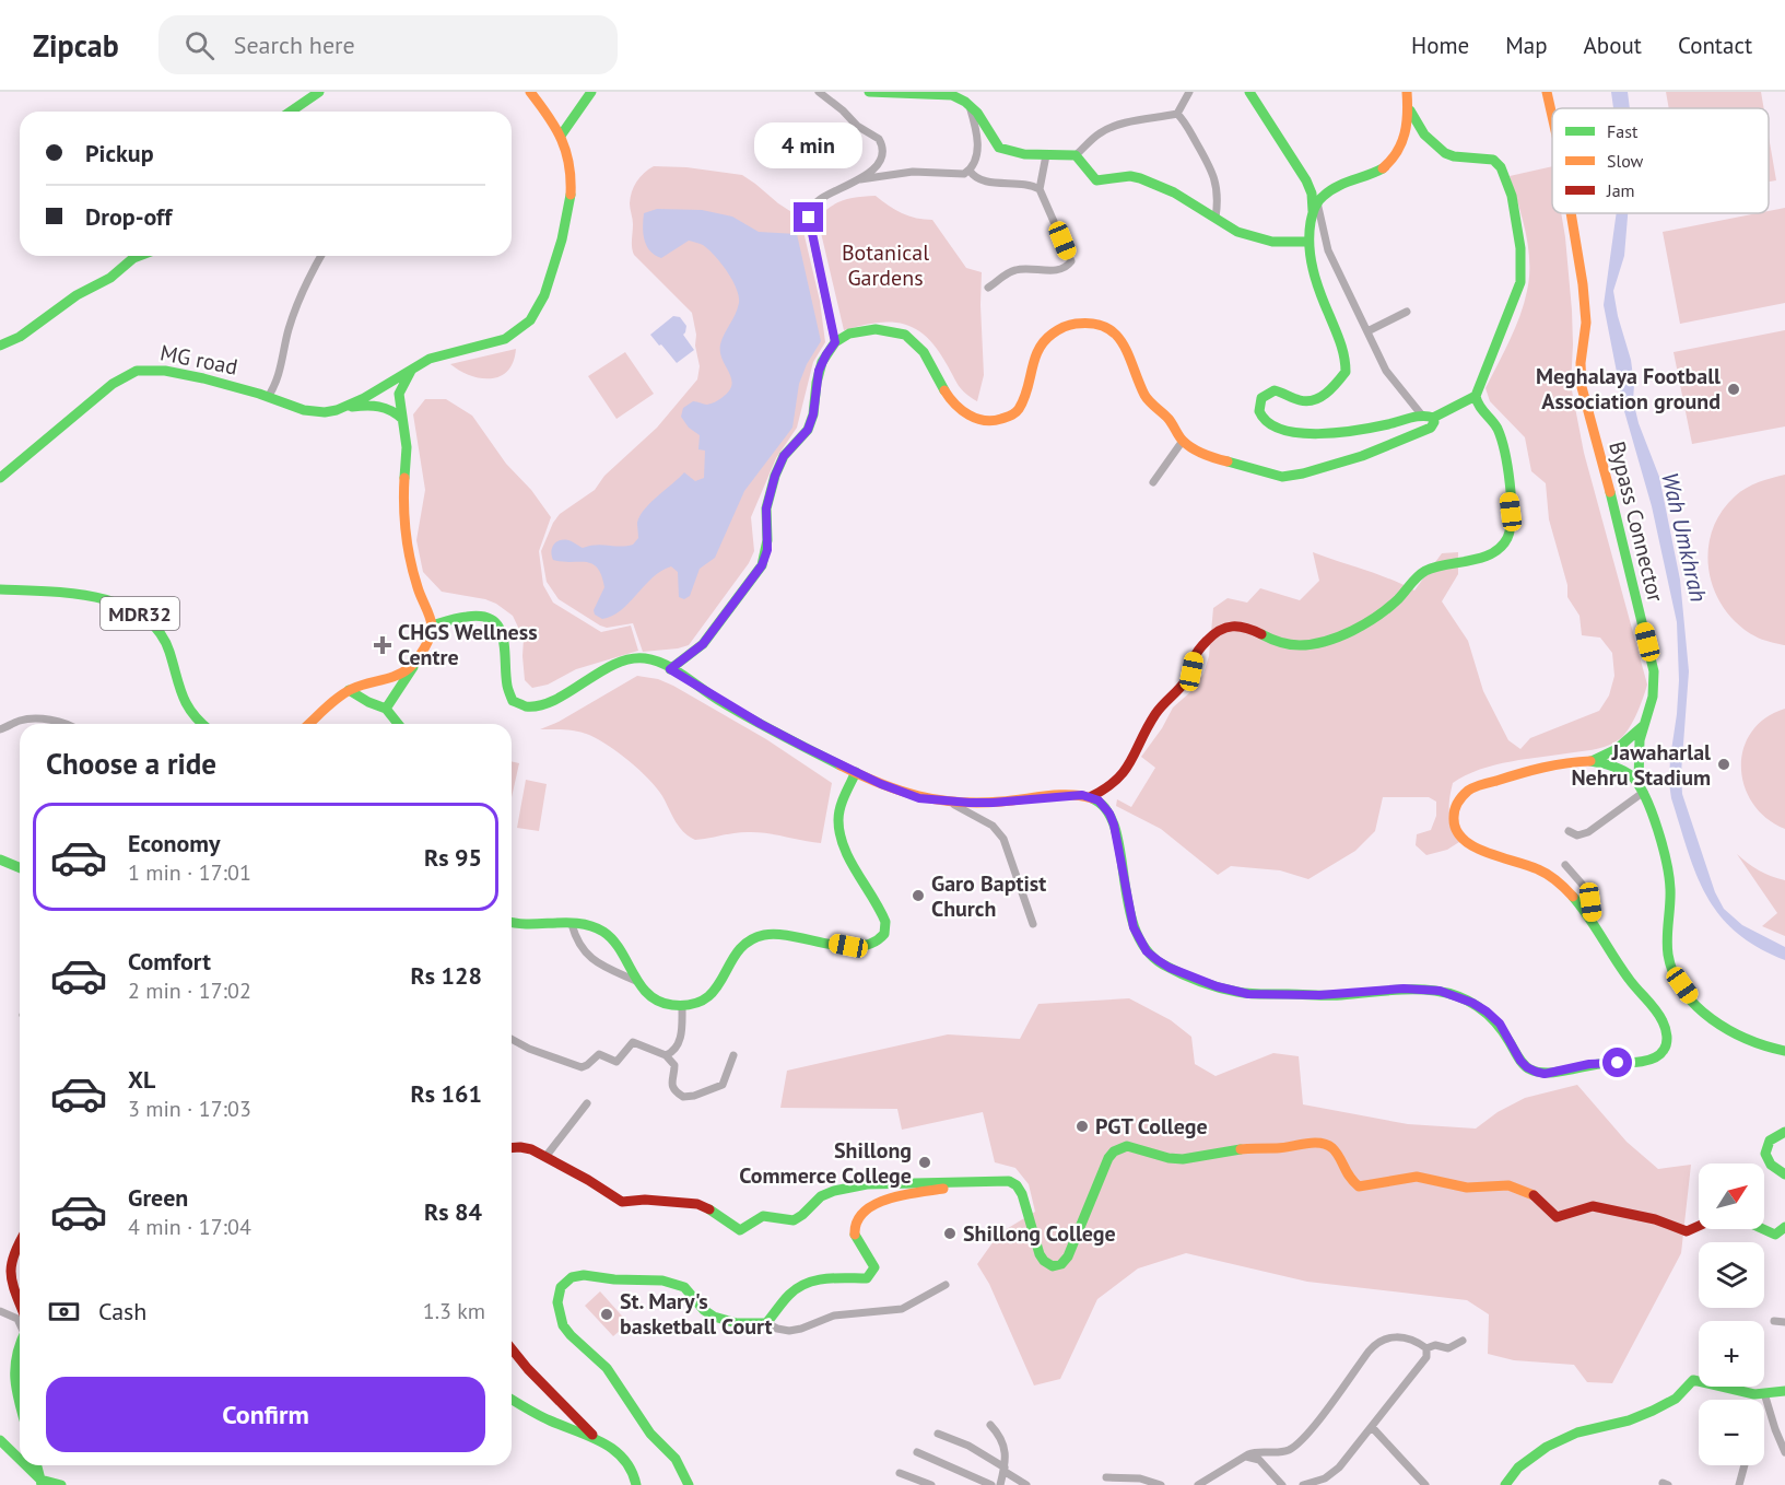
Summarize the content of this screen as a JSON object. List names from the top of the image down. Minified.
{"streets":{"main road":["MG road","Bypass Connector","MDR32"]},"water":["Wah Umkhrah"],"parks":["Botanical Gardens"],"places":{"other":["Meghalaya Football Association ground","Jawaharlal Nehru Stadium","Garo Baptist Church","PGT College","Shillong Commerce College","Shillong College","St. Mary's basketball Court"],"health":["CHGS Wellness Centre"]},"legend":["Fast","Slow","Jam"],"north":"top right","page":{"header":"Zipcab","search":"Search here","nav":["Home","Map","About","Contact"],"banner":["Pickup","Drop-off"],"bubble":"4 min","heading":"Choose a ride","list":[{"name":"Economy","note":"1 min · 17:01","value":"Rs 95"},{"name":"Comfort","note":"2 min · 17:02","value":"Rs 128"},{"name":"XL","note":"3 min · 17:03","value":"Rs 161"},{"name":"Green","note":"4 min · 17:04","value":"Rs 84"}],"map_buttons":["+","−"],"pay":["Cash","1.3 km"],"buttons":"Confirm"}}
